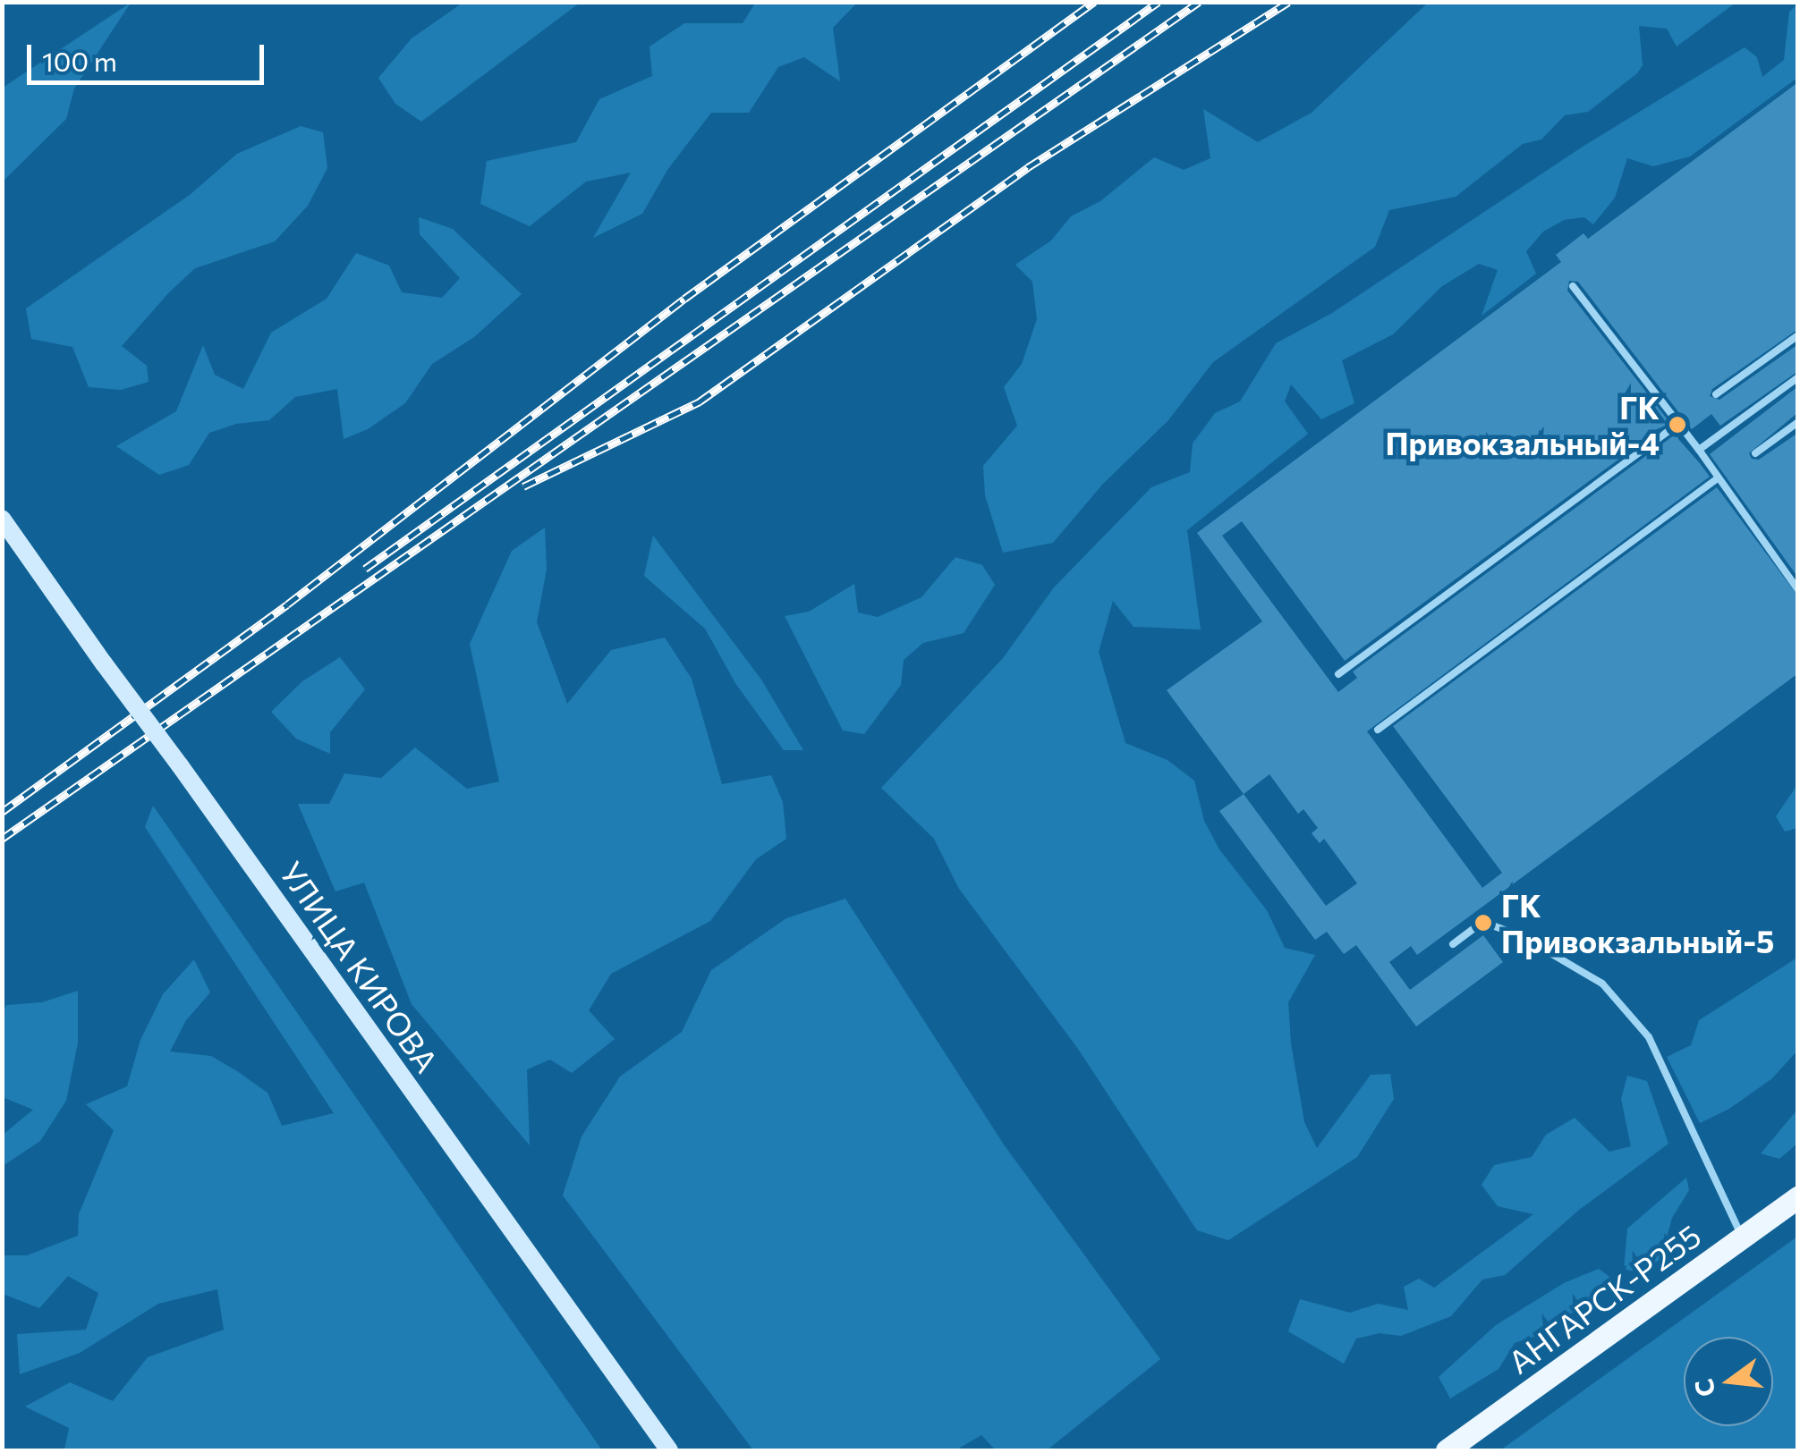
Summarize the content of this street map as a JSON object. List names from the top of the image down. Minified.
{"streets":{"main road":["АНГАРСК-Р255"],"street":["УЛИЦА КИРОВА"]},"places":["ГК Привокзальный-4","ГК Привокзальный-5"],"scale_bar":"100 m","north":"left"}
